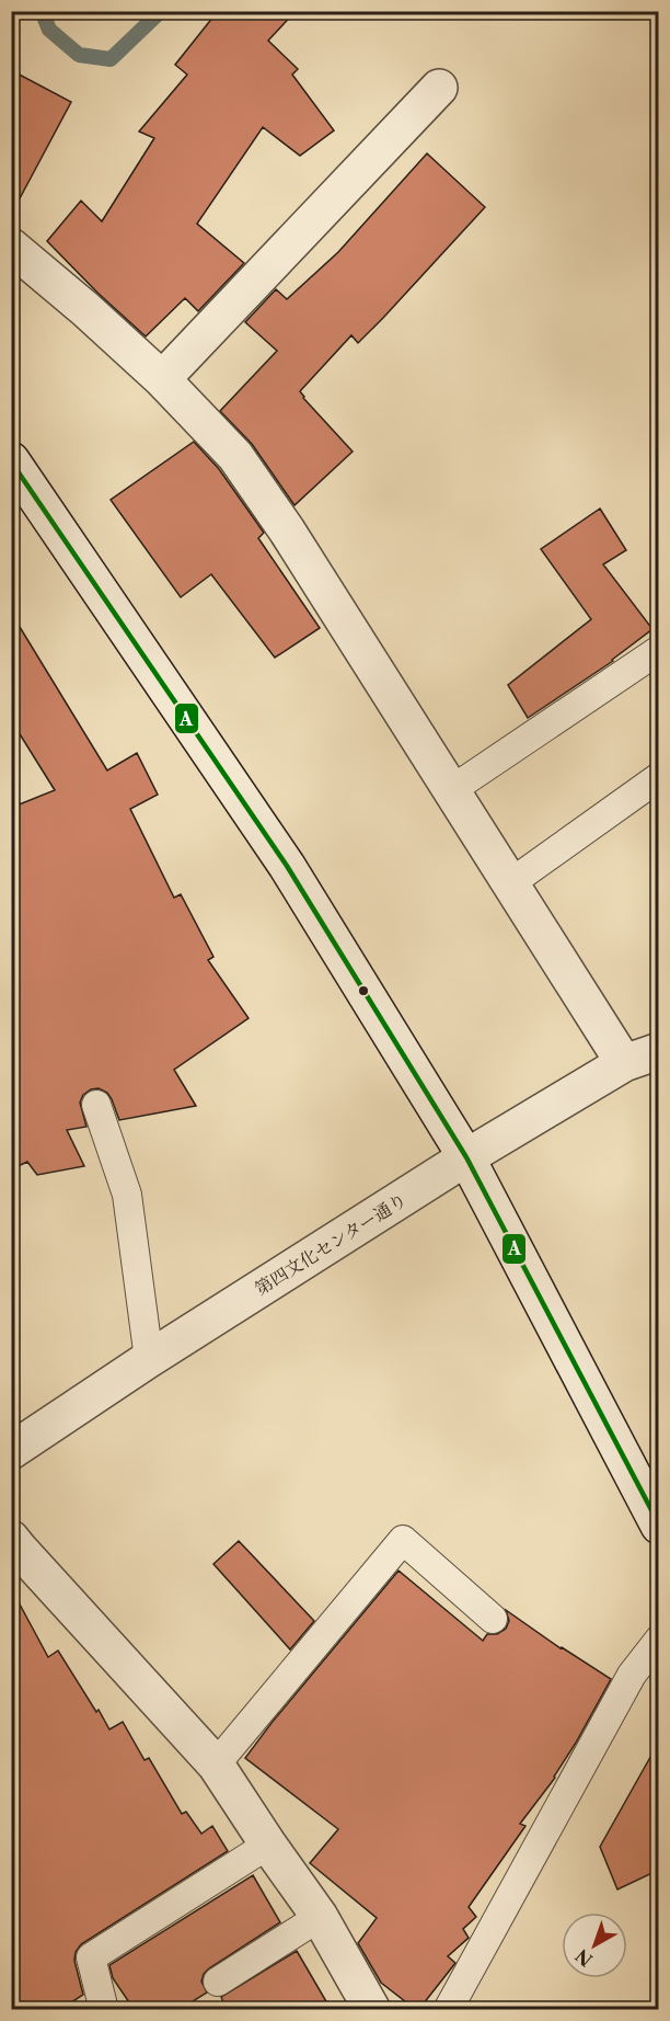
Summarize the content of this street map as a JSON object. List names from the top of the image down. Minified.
{"streets":{"street":["第四文化センター通り"]},"lines":["transit line A"],"north":"bottom left"}
